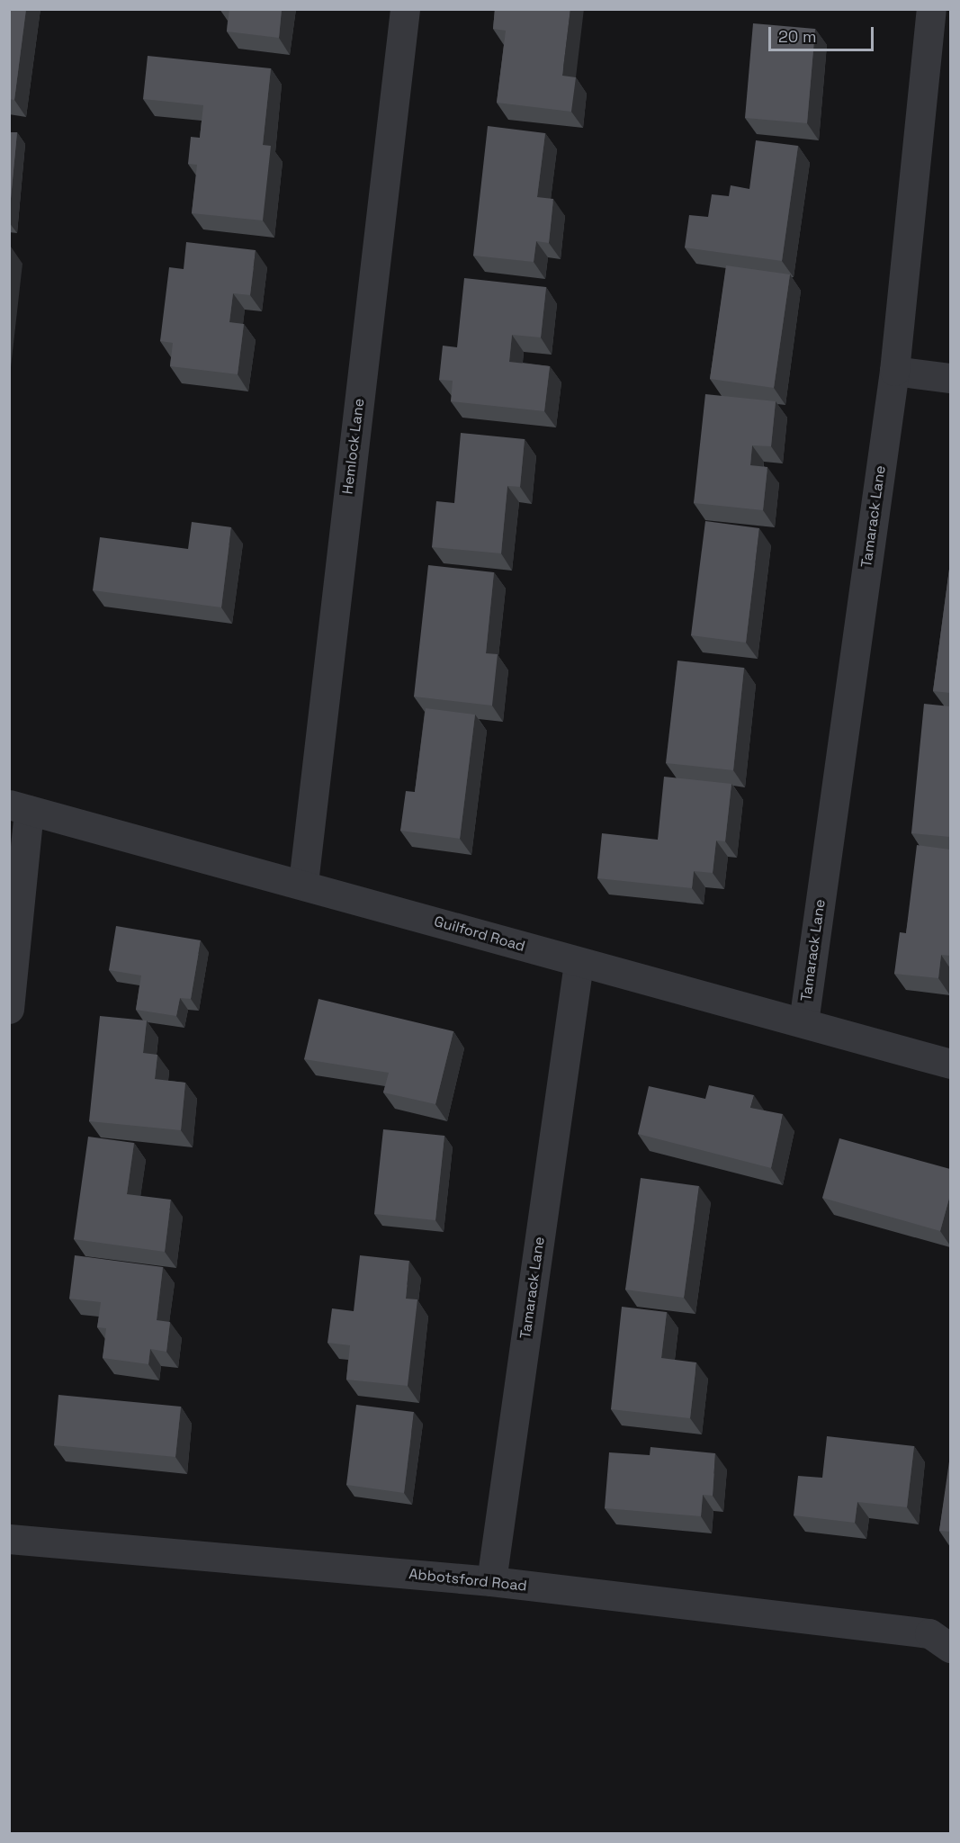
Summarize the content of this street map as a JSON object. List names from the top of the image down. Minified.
{"streets":{"street":["Hemlock Lane","Tamarack Lane","Guilford Road","Abbotsford Road"]},"crossings":[["Hemlock Lane","Guilford Road"],["Tamarack Lane","Guilford Road"],["Tamarack Lane","Abbotsford Road"]],"scale_bar":"20 m"}
